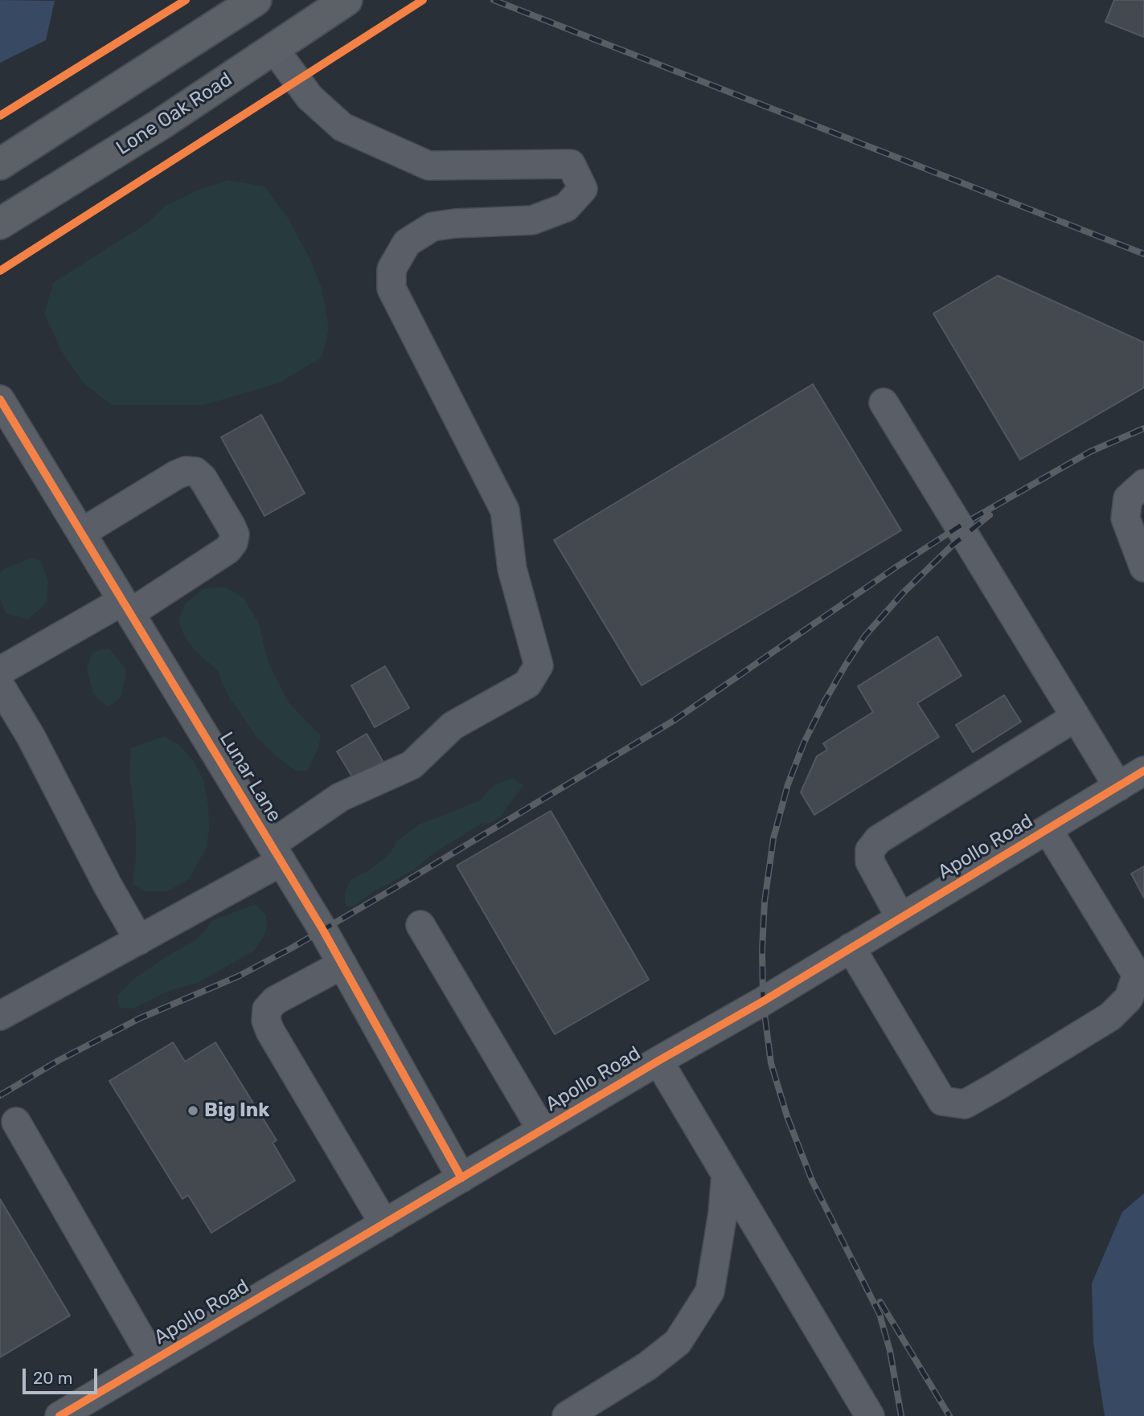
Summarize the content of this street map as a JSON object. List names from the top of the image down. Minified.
{"streets":{"main road":["Lone Oak Road"],"street":["Lunar Lane","Apollo Road"]},"crossings":[["Lunar Lane","Apollo Road"]],"places":["Big Ink"],"scale_bar":"20 m"}
